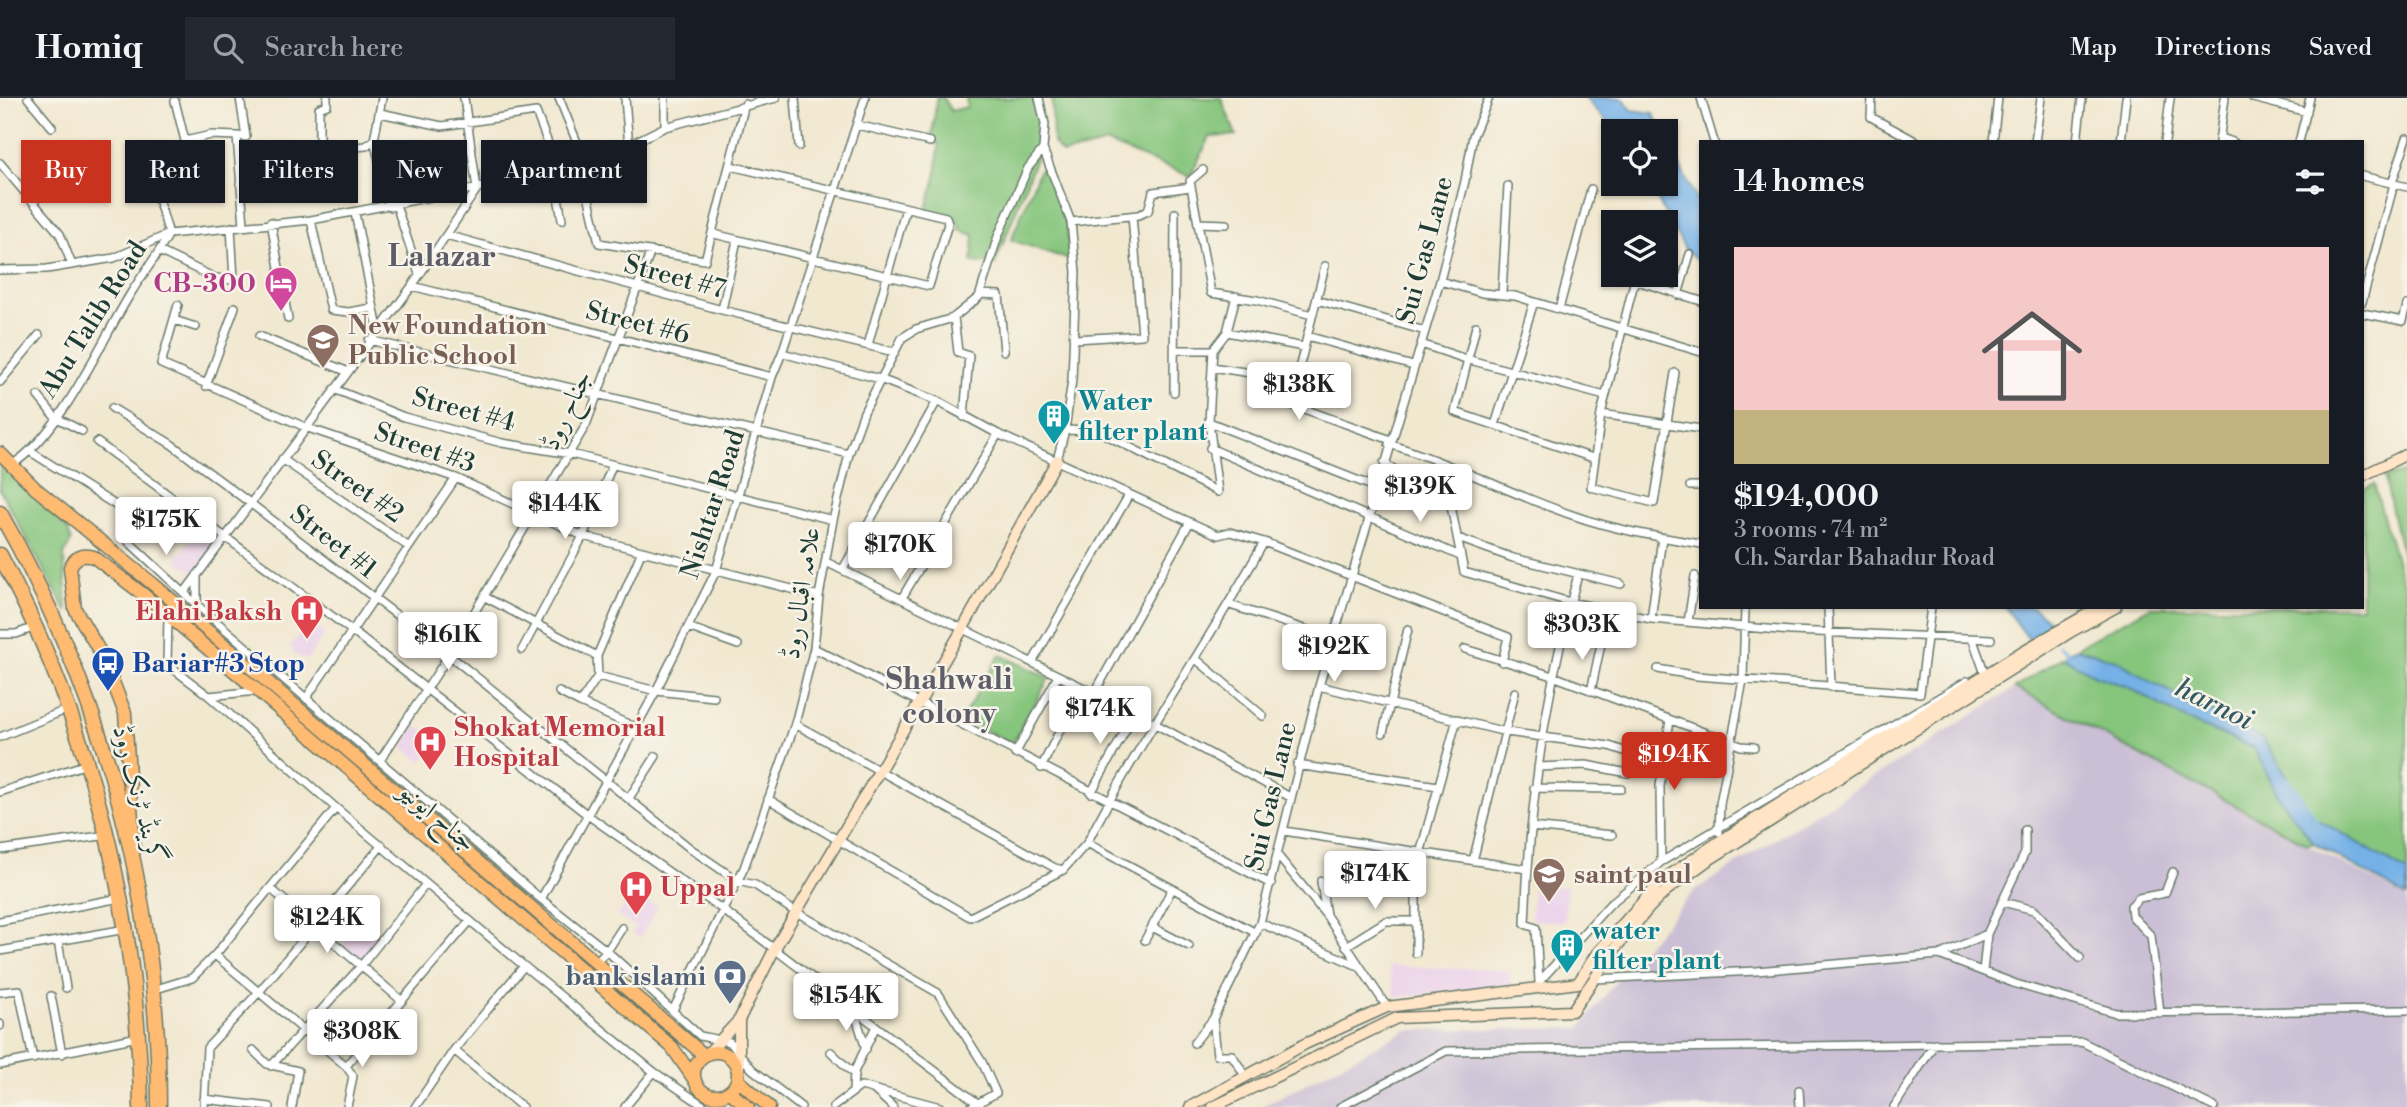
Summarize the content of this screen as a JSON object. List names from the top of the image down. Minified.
{"streets":{"highway":["گرینڈ ٹرنک روڈ"],"main road":["جناح ایونیو"],"street":["Sui Gas Lane","Street #7","Abu Talib Road","Street #6","Street #4","جناح روڈ","Street #3","Street #2","Nishtar Road","Street #1","علامہ اقبال روڈ"]},"crossings":[["Street #7","جناح روڈ"],["Street #7","Nishtar Road"],["Street #7","علامہ اقبال روڈ"],["Abu Talib Road","جناح ایونیو"],["Street #6","جناح روڈ"],["Street #6","Nishtar Road"],["Street #4","جناح روڈ"],["Street #4","Nishtar Road"],["Street #4","علامہ اقبال روڈ"],["جناح روڈ","Street #3"],["جناح روڈ","Street #1"],["Street #3","Nishtar Road"],["Street #3","علامہ اقبال روڈ"],["Nishtar Road","Street #1"],["Street #1","علامہ اقبال روڈ"],["گرینڈ ٹرنک روڈ","جناح ایونیو"]],"districts":["Lalazar","Shahwali colony"],"water":["harnoi"],"places":{"hotel":["CB-300"],"school or university":["New Foundation Public School","saint paul"],"building":["Water filter plant","water filter plant"],"hospital":["Elahi Baksh","Shokat Memorial Hospital","Uppal"],"bus stop":["Bariar#3 Stop"],"bank":["bank islami"]},"page":{"header":"Homiq","search":"Search here","nav":["Map","Directions","Saved"],"chip":["Buy","Rent","Filters","New","Apartment"],"heading":"14 homes","list":[{"name":"$194,000","note":"3 rooms · 74 m² · Ch. Sardar Bahadur Road"}],"price":["$138K","$139K","$144K","$175K","$170K","$303K","$161K","$192K","$174K","$194K","$174K","$124K","$154K","$308K"]}}
